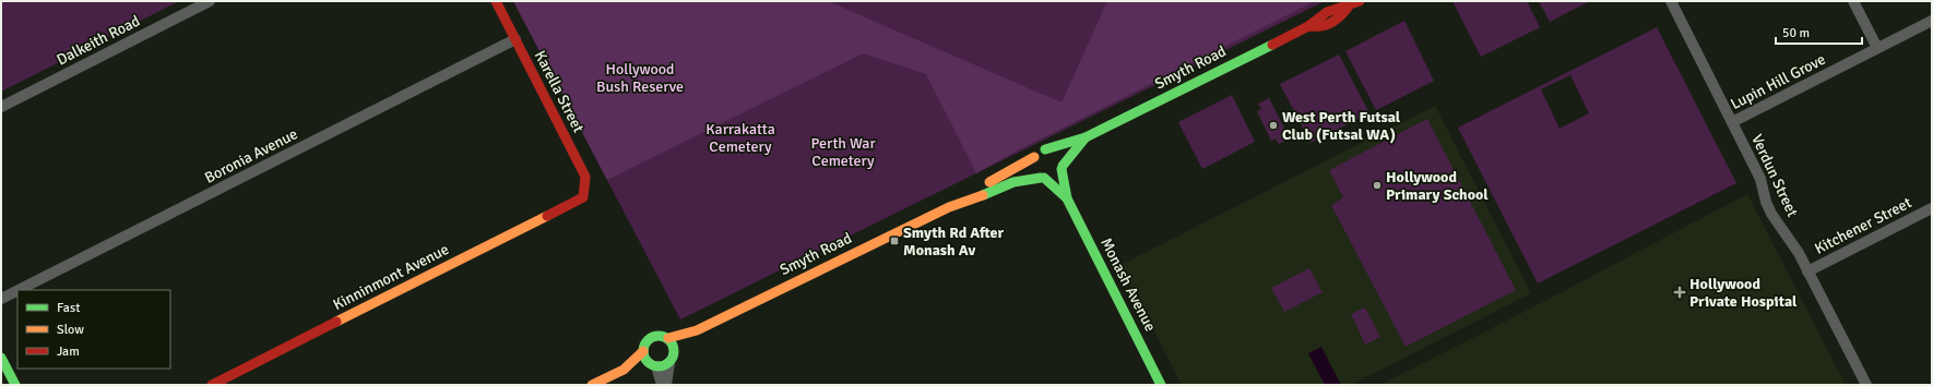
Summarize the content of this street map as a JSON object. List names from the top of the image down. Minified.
{"streets":{"street":["Dalkeith Road","Smyth Road","Lupin Hill Grove","Karella Street","Boronia Avenue","Verdun Street","Kitchener Street","Kinninmont Avenue","Monash Avenue"]},"crossings":[["Smyth Road","Monash Avenue"],["Lupin Hill Grove","Verdun Street"],["Karella Street","Boronia Avenue"],["Karella Street","Kinninmont Avenue"],["Verdun Street","Kitchener Street"]],"parks":["Hollywood Bush Reserve","Karrakatta Cemetery","Perth War Cemetery"],"places":{"other":["West Perth Futsal Club (Futsal WA)","Hollywood Primary School"],"transit":["Smyth Rd After Monash Av"],"health":["Hollywood Private Hospital"]},"legend":["Fast","Slow","Jam"],"scale_bar":"50 m"}
